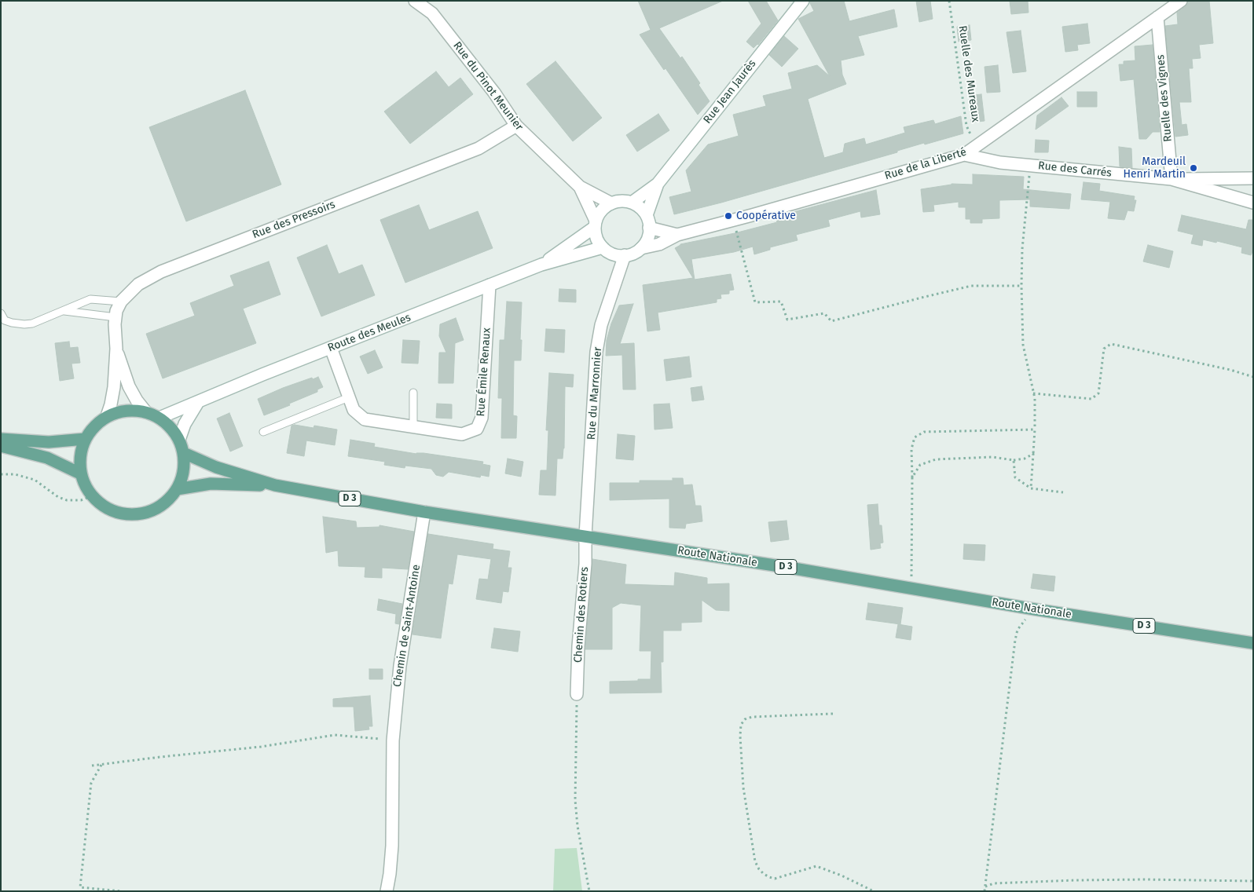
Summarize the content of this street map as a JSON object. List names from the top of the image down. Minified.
{"streets":{"main road":["D 3","Route Nationale"],"street":["Rue du Pinot Meunier","Rue Jean Jaurès","Ruelle des Vignes","Rue de la Liberté","Rue des Carrés","Rue des Pressoirs","Route des Meules","Rue Émile Renaux","Rue du Marronnier","Chemin des Rotiers","Chemin de Saint-Antoine"],"path":["Ruelle des Mureaux"]},"crossings":[["Ruelle des Mureaux","Rue de la Liberté"],["Rue du Pinot Meunier","Rue Jean Jaurès"],["Rue du Pinot Meunier","Rue de la Liberté"],["Rue du Pinot Meunier","Rue des Pressoirs"],["Rue du Pinot Meunier","Route des Meules"],["Rue du Pinot Meunier","Rue du Marronnier"],["Rue Jean Jaurès","Rue de la Liberté"],["Rue Jean Jaurès","Route des Meules"],["Rue Jean Jaurès","Rue du Marronnier"],["Ruelle des Vignes","Rue de la Liberté"],["Ruelle des Vignes","Rue des Carrés"],["Rue de la Liberté","Rue des Carrés"],["Rue de la Liberté","Route des Meules"],["Rue de la Liberté","Rue du Marronnier"],["Rue des Pressoirs","Route des Meules"],["Rue des Pressoirs","D 3"],["Route des Meules","Rue Émile Renaux"],["Route des Meules","Rue du Marronnier"],["Route des Meules","D 3"],["Rue du Marronnier","Route Nationale"],["Rue du Marronnier","Chemin des Rotiers"],["D 3","Route Nationale"],["Route Nationale","Chemin des Rotiers"],["Route Nationale","Chemin de Saint-Antoine"]],"places":["Mardeuil Henri Martin","Coopérative"]}
